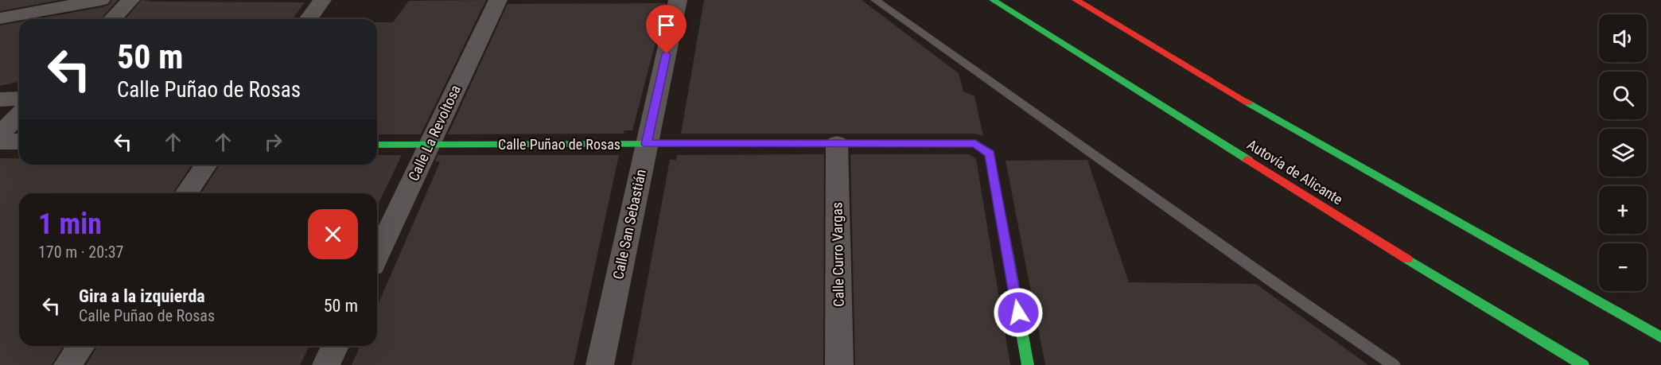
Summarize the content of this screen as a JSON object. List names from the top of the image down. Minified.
{"streets":{"main road":["Calle Puñao de Rosas","Autovía de Alicante"],"street":["Calle La Revoltosa","Calle San Sebastián","Calle Curro Vargas"]},"crossings":[["Calle La Revoltosa","Calle Puñao de Rosas"],["Calle Puñao de Rosas","Calle San Sebastián"],["Calle Puñao de Rosas","Calle Curro Vargas"]],"page":{"map_buttons":["+","−"],"turn":["50 m","Calle Puñao de Rosas"],"heading":["1 min","170 m · 20:37"],"list":[{"name":"Gira a la izquierda","note":"Calle Puñao de Rosas","value":"50 m"}]}}
